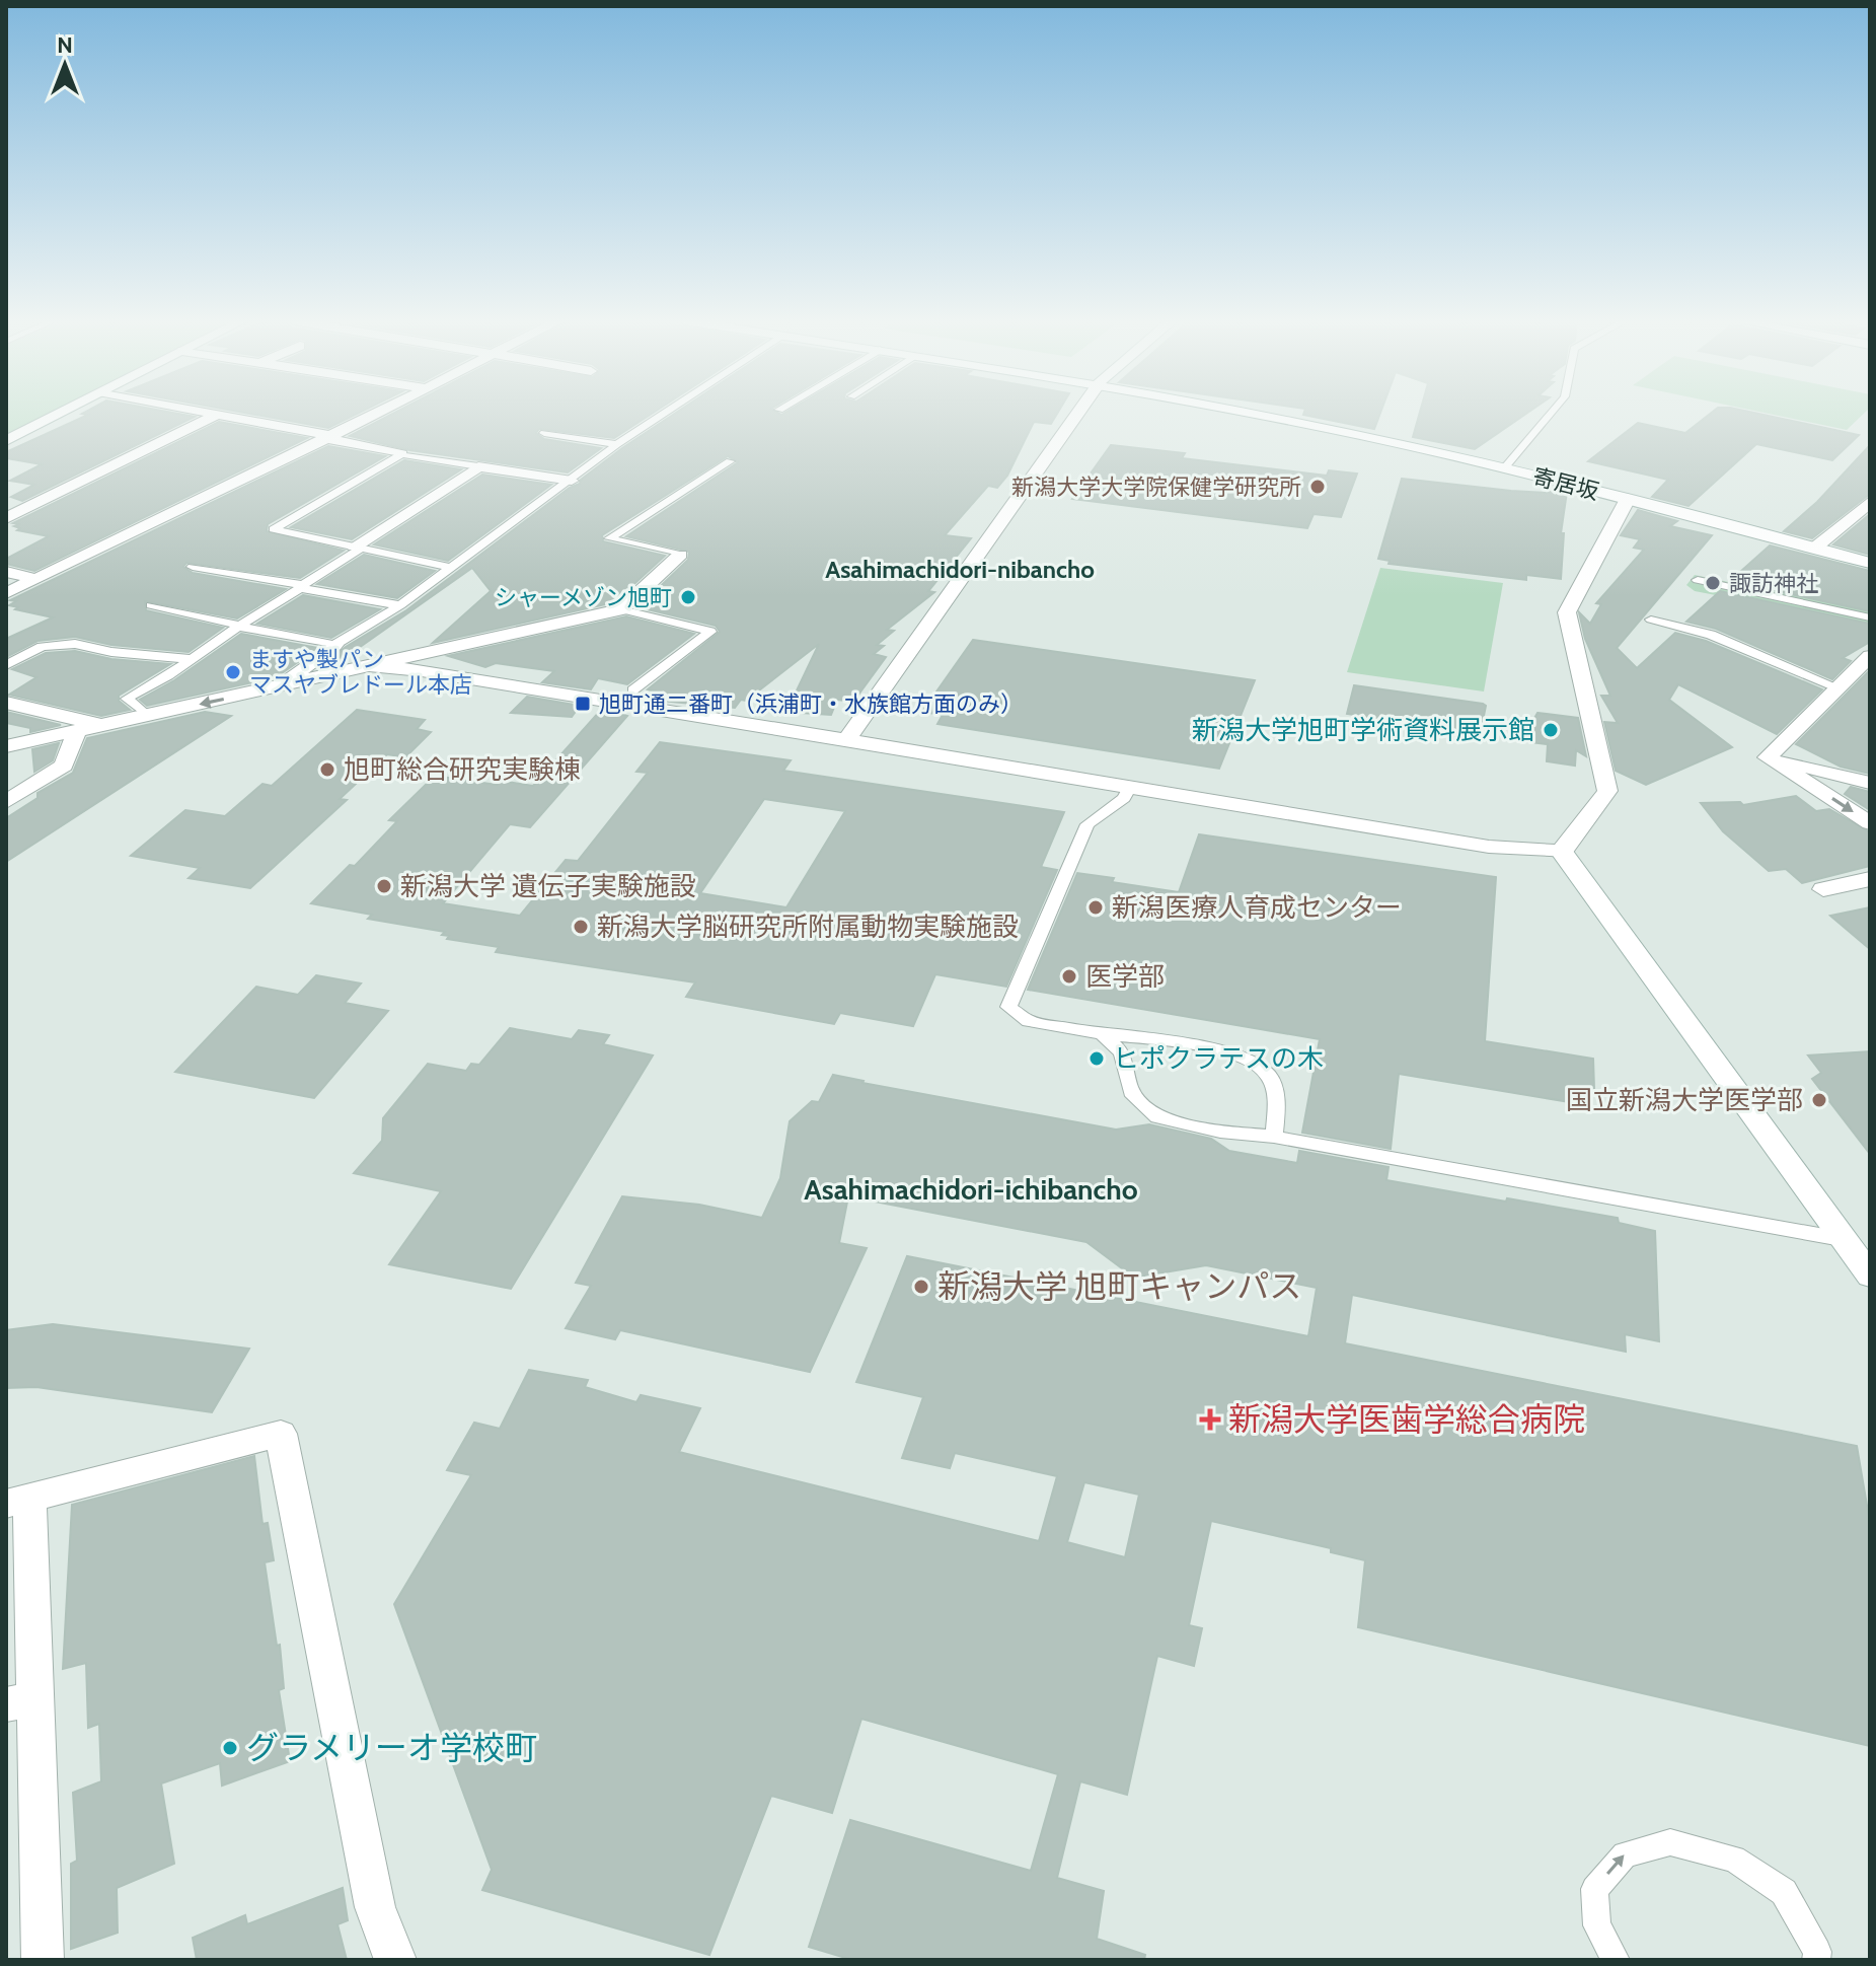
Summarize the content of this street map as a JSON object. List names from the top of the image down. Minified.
{"streets":{"street":["寄居坂"]},"districts":["Asahimachidori-nibancho","Asahimachidori-ichibancho"],"places":{"other":["新潟大学大学院保健学研究所","諏訪神社","シャーメゾン旭町","ますや製パン マスヤブレドール本店","新潟大学旭町学術資料展示館","旭町総合研究実験棟","新潟大学 遺伝子実験施設","新潟医療人育成センター","新潟大学脳研究所附属動物実験施設","医学部","ヒポクラテスの木","国立新潟大学医学部","新潟大学 旭町キャンパス","グラメリーオ学校町"],"transit":["旭町通二番町（浜浦町・水族館方面のみ）"],"health":["新潟大学医歯学総合病院"]},"north":"top"}
